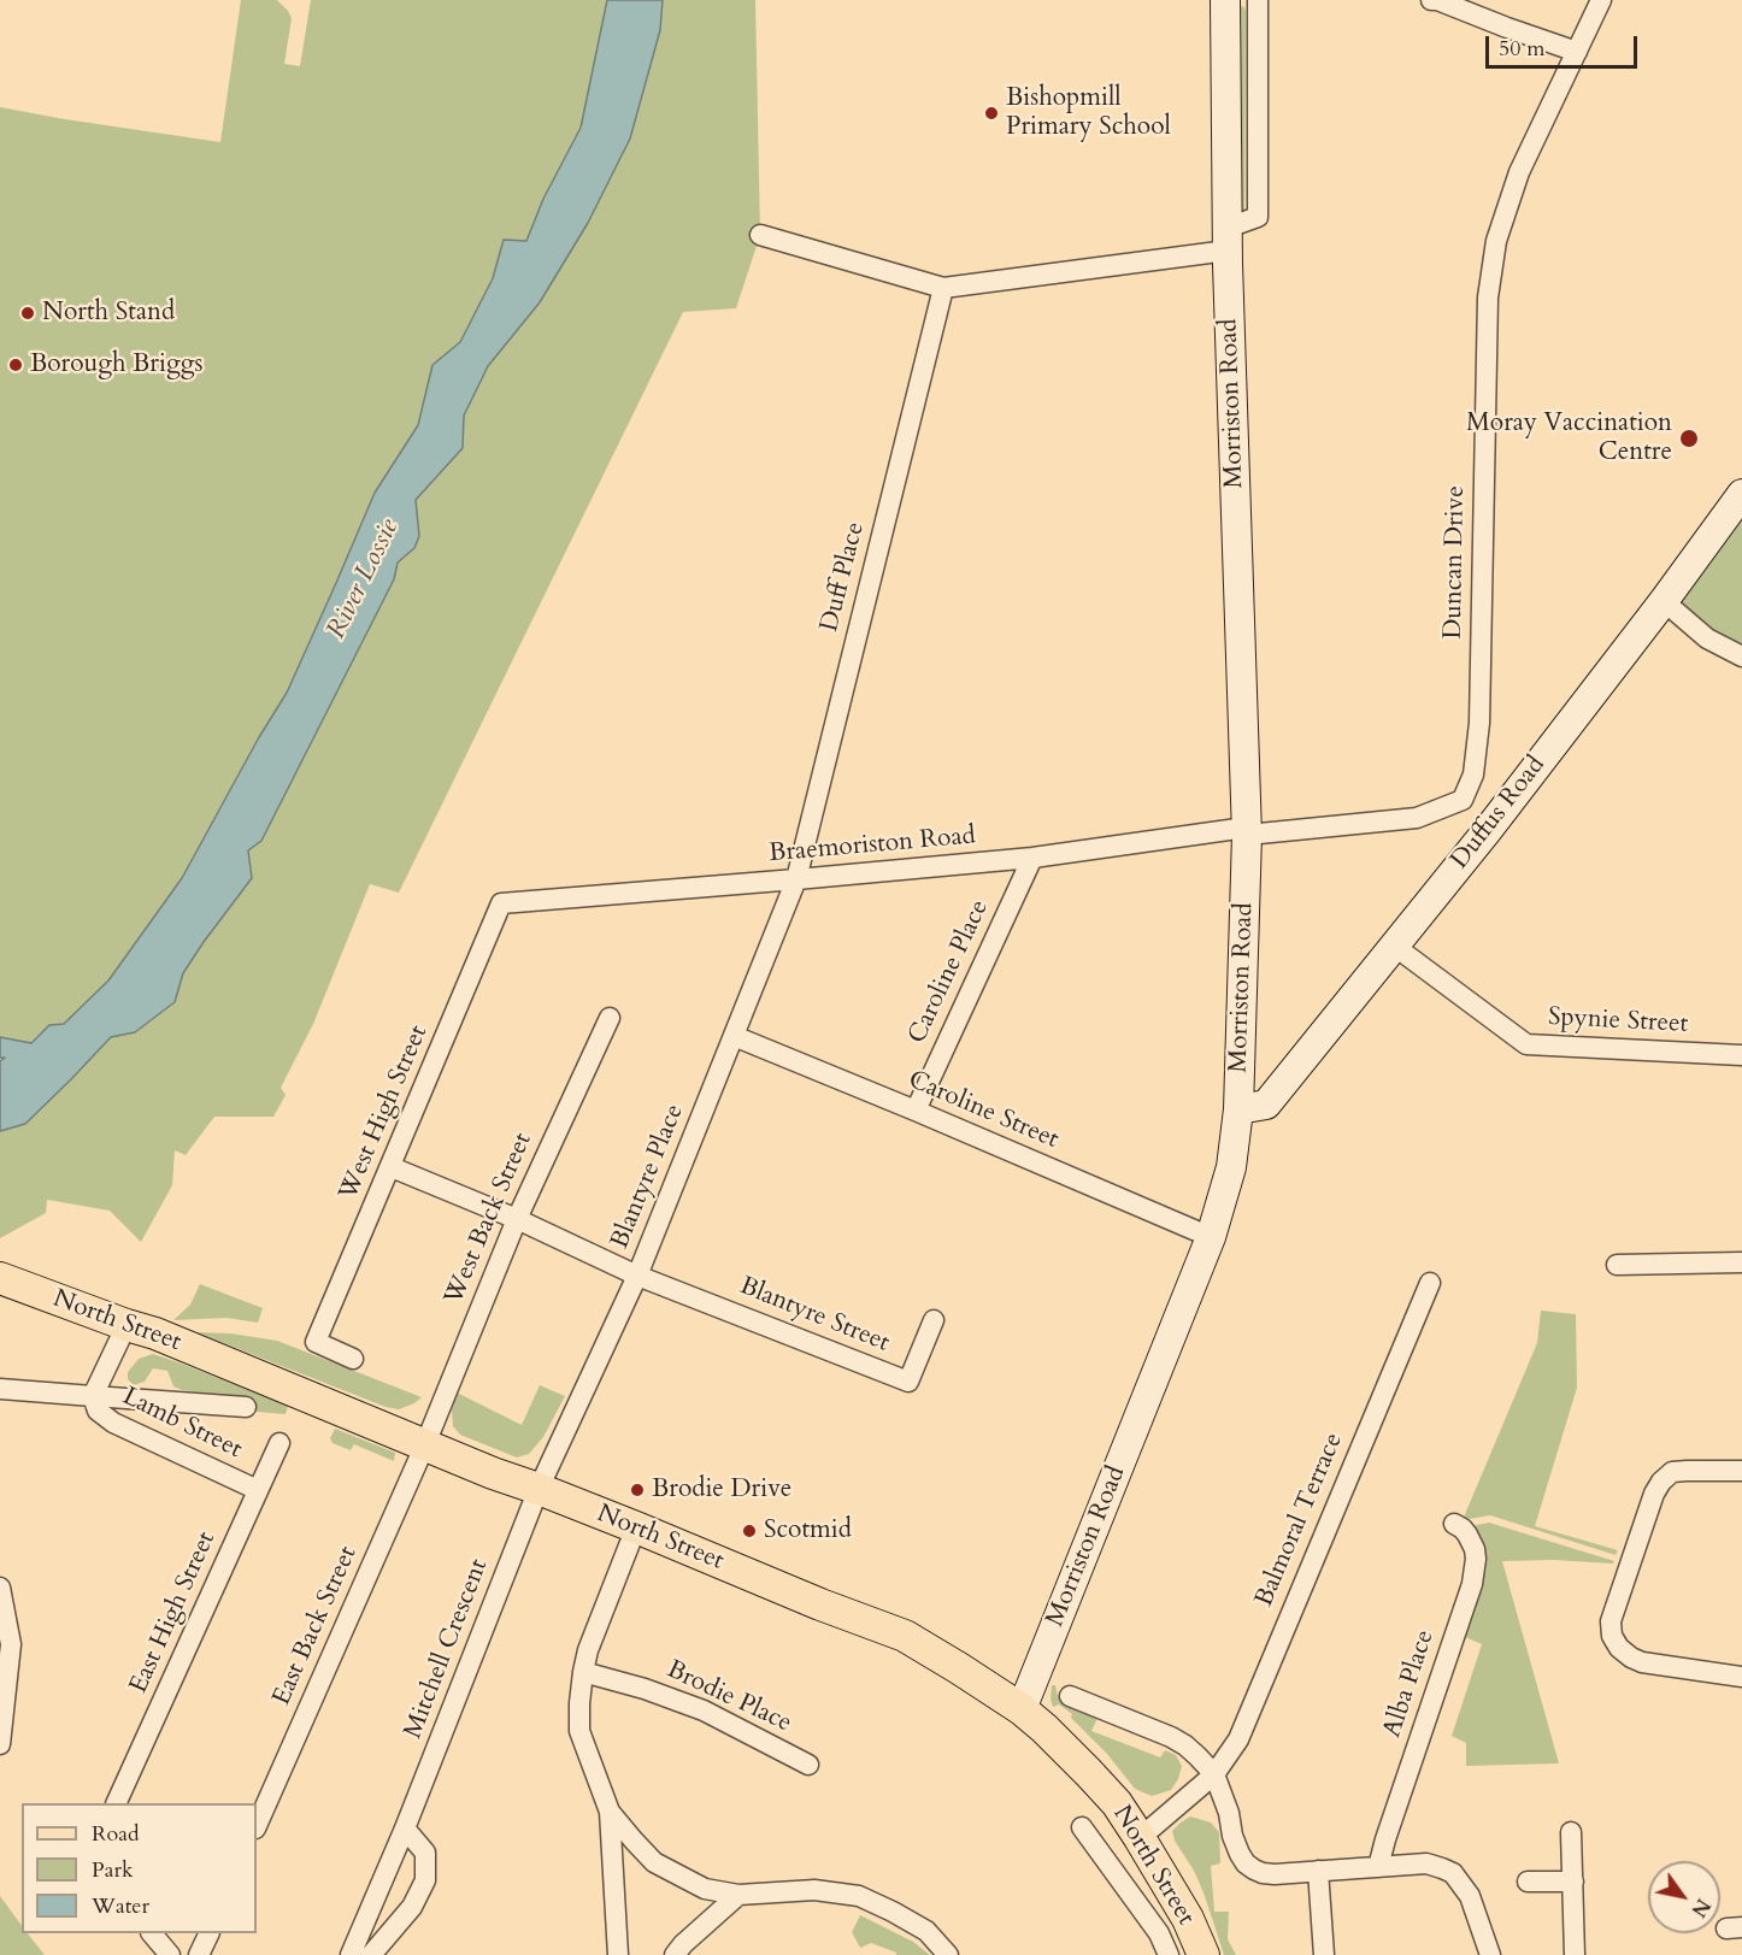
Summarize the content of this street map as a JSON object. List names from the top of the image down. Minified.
{"streets":{"main road":["Morriston Road","Duffus Road","North Street"],"street":["Duncan Drive","Duff Place","Braemoriston Road","Caroline Place","Spynie Street","Caroline Street","West High Street","Blantyre Place","West Back Street","Blantyre Street","Lamb Street","Balmoral Terrace","East High Street","East Back Street","Mitchell Crescent","Alba Place","Brodie Place"]},"crossings":[["Morriston Road","Duffus Road"],["Morriston Road","Braemoriston Road"],["Morriston Road","Caroline Street"],["Morriston Road","North Street"],["Duncan Drive","Braemoriston Road"],["Duff Place","Braemoriston Road"],["Duff Place","Blantyre Place"],["Duffus Road","Spynie Street"],["Braemoriston Road","Caroline Place"],["Braemoriston Road","West High Street"],["Braemoriston Road","Blantyre Place"],["Caroline Place","Caroline Street"],["Caroline Street","Blantyre Place"],["Blantyre Place","Blantyre Street"],["Blantyre Place","North Street"],["Blantyre Place","Mitchell Crescent"],["West Back Street","North Street"],["West Back Street","East Back Street"],["North Street","Balmoral Terrace"],["North Street","East Back Street"],["North Street","Mitchell Crescent"],["Lamb Street","East High Street"]],"water":["River Lossie"],"places":["Bishopmill Primary School","North Stand","Borough Briggs","Moray Vaccination Centre","Brodie Drive","Scotmid"],"legend":["Road","Park","Water"],"scale_bar":"50 m","north":"bottom right"}
